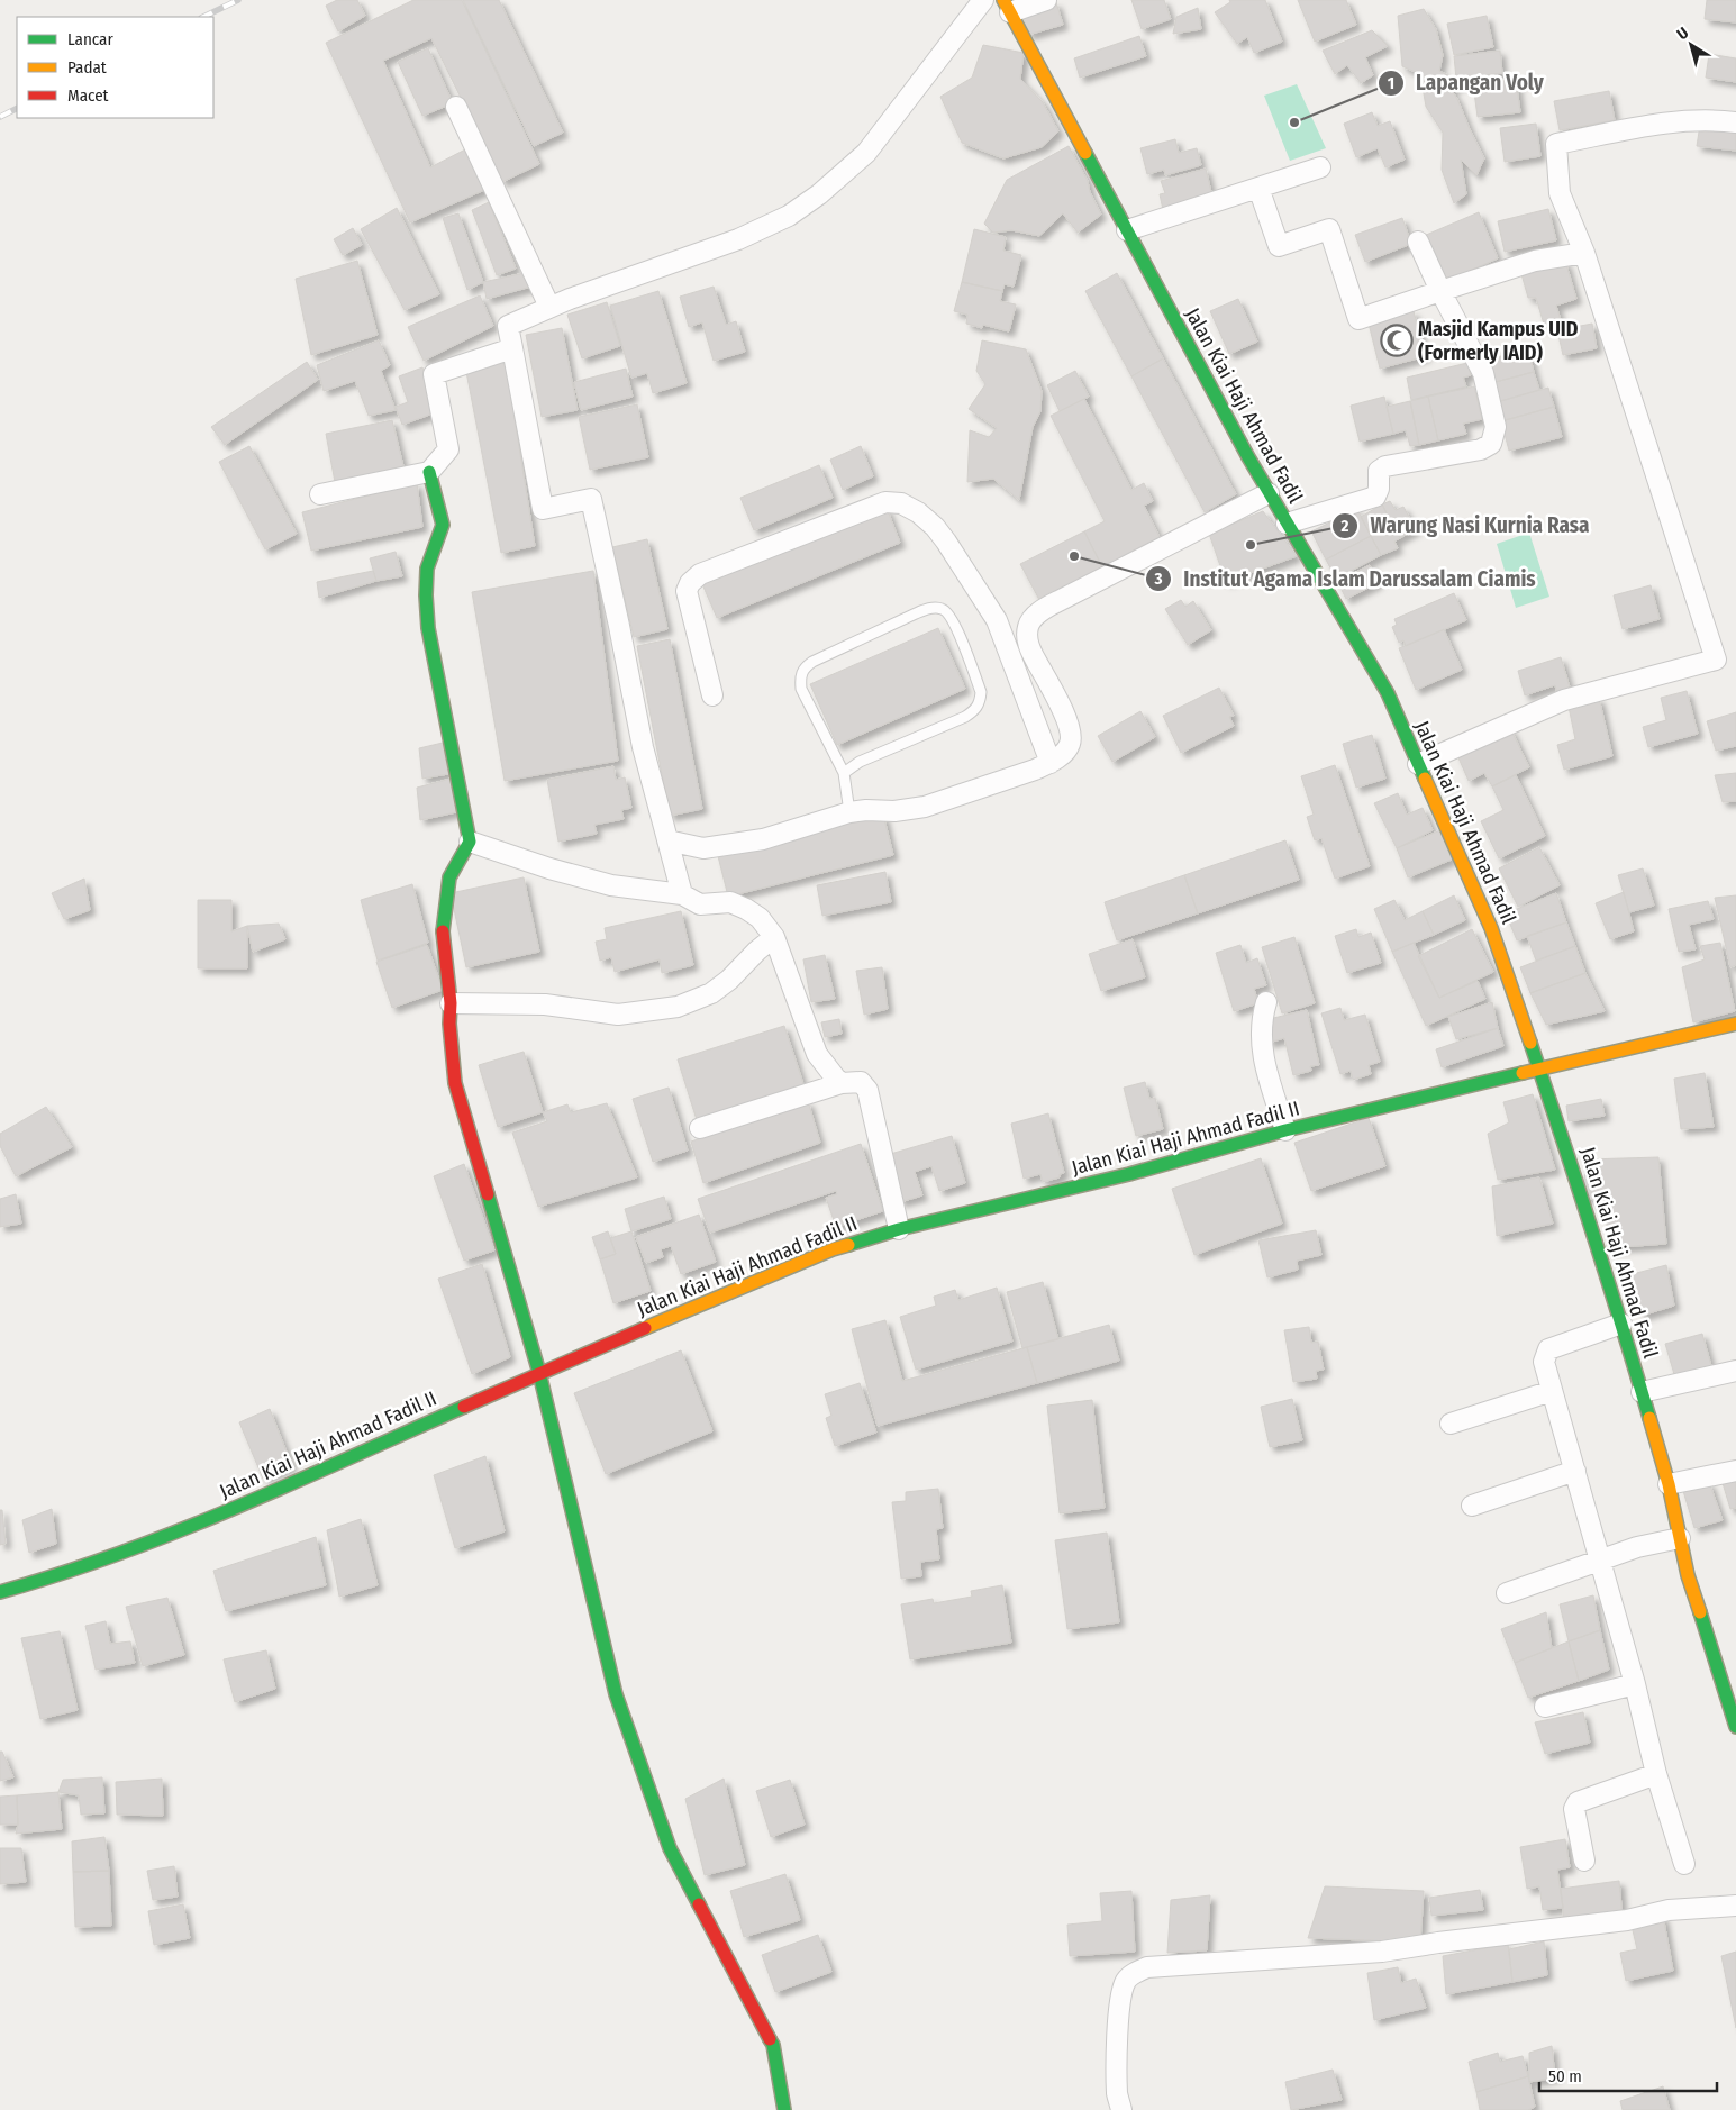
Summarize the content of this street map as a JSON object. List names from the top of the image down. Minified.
{"streets":{"street":["Jalan Kiai Haji Ahmad Fadil","Jalan Kiai Haji Ahmad Fadil II"]},"crossings":[["Jalan Kiai Haji Ahmad Fadil","Jalan Kiai Haji Ahmad Fadil II"]],"places":{"other":["Lapangan Voly","Warung Nasi Kurnia Rasa","Institut Agama Islam Darussalam Ciamis"],"mosque":["Masjid Kampus UID (Formerly IAID)"]},"legend":["Lancar","Padat","Macet"],"scale_bar":"50 m","north":"top left"}
